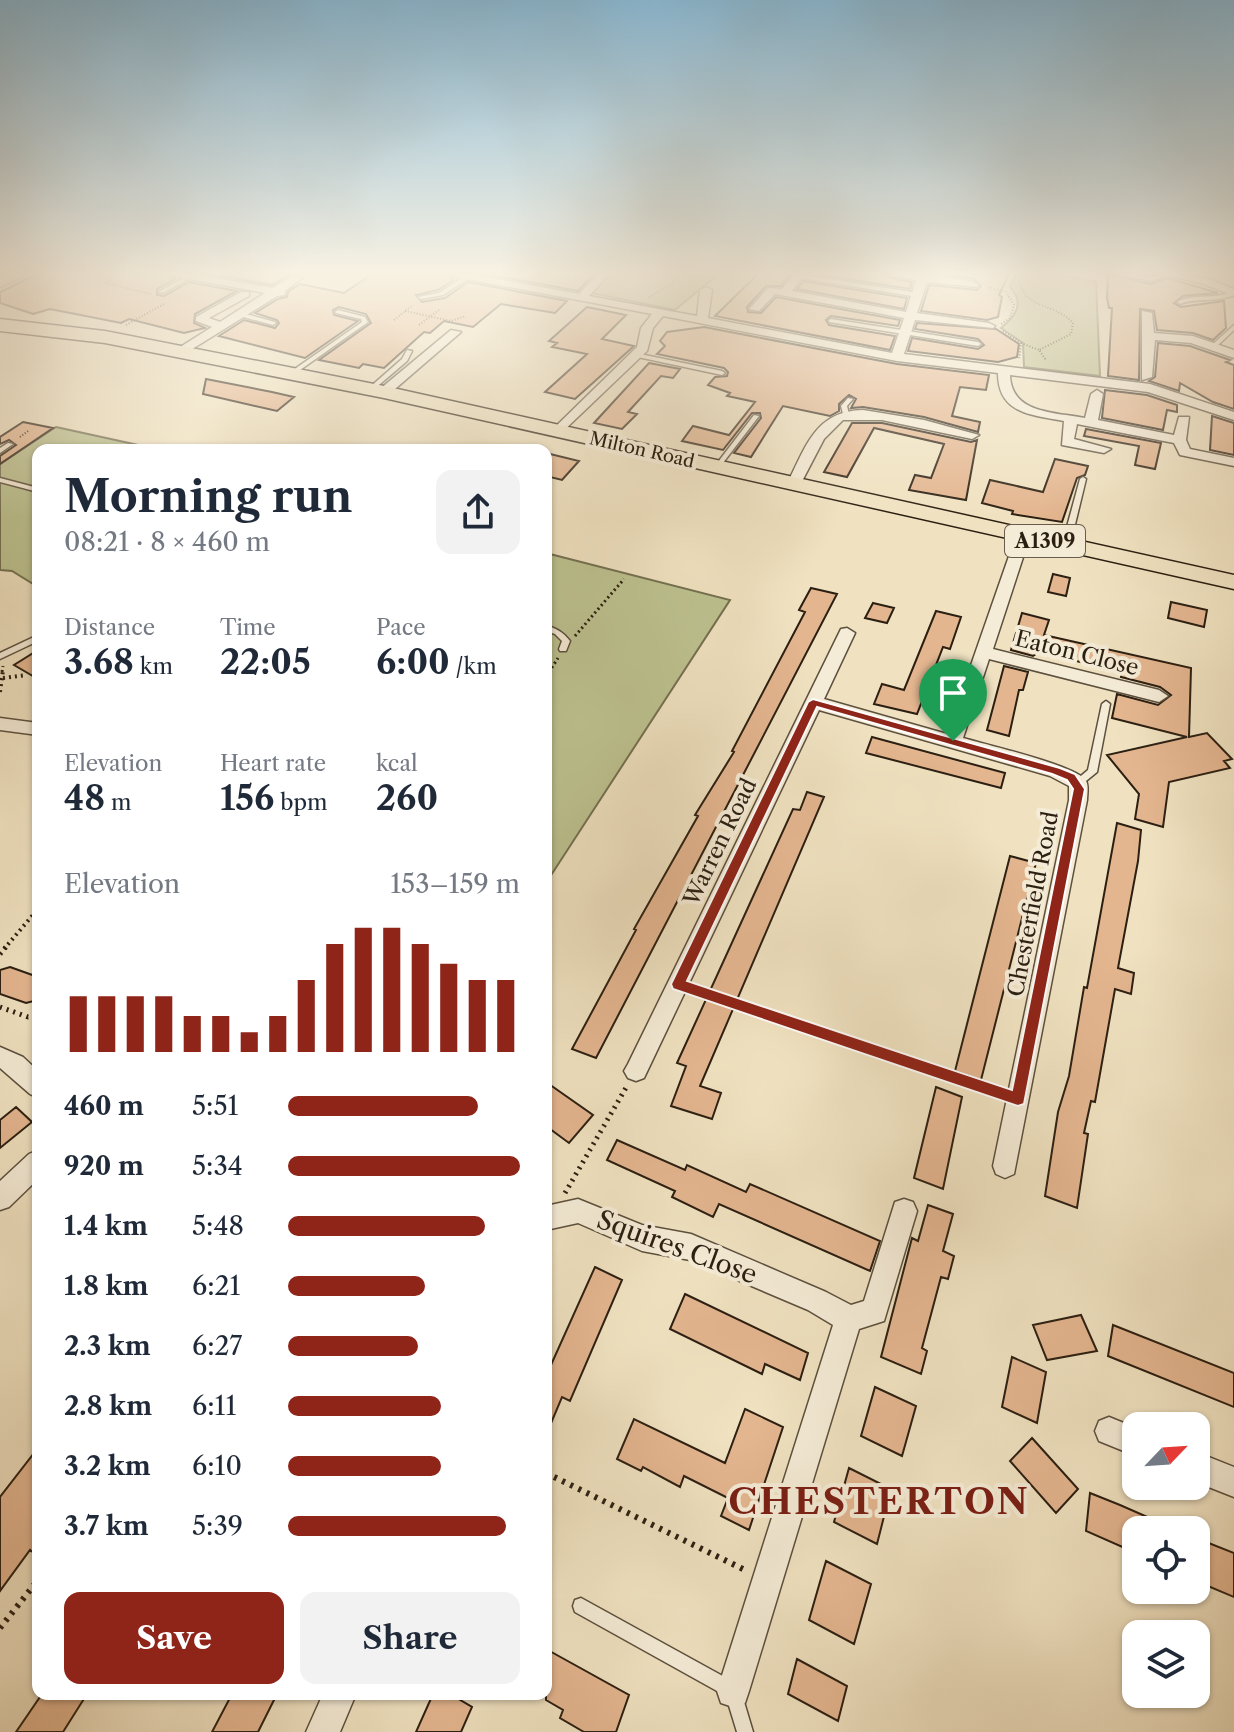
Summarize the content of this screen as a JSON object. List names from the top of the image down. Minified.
{"streets":{"main road":["Milton Road","A1309"],"street":["Eaton Close","Warren Road","Chesterfield Road","Squires Close"]},"districts":["CHESTERTON"],"north":"top right","page":{"heading":["Morning run","08:21 · 8 × 460 m"],"stats":[["Distance","3.68 km"],["Time","22:05"],["Pace","6:00 /km"],["Elevation","48 m"],["Heart rate","156 bpm"],["kcal","260"]],"chart":["Elevation","153–159 m"],"list":[{"name":"460 m","note":"5:51"},{"name":"920 m","note":"5:34"},{"name":"1.4 km","note":"5:48"},{"name":"1.8 km","note":"6:21"},{"name":"2.3 km","note":"6:27"},{"name":"2.8 km","note":"6:11"},{"name":"3.2 km","note":"6:10"},{"name":"3.7 km","note":"5:39"}],"buttons":["Save","Share"]}}
